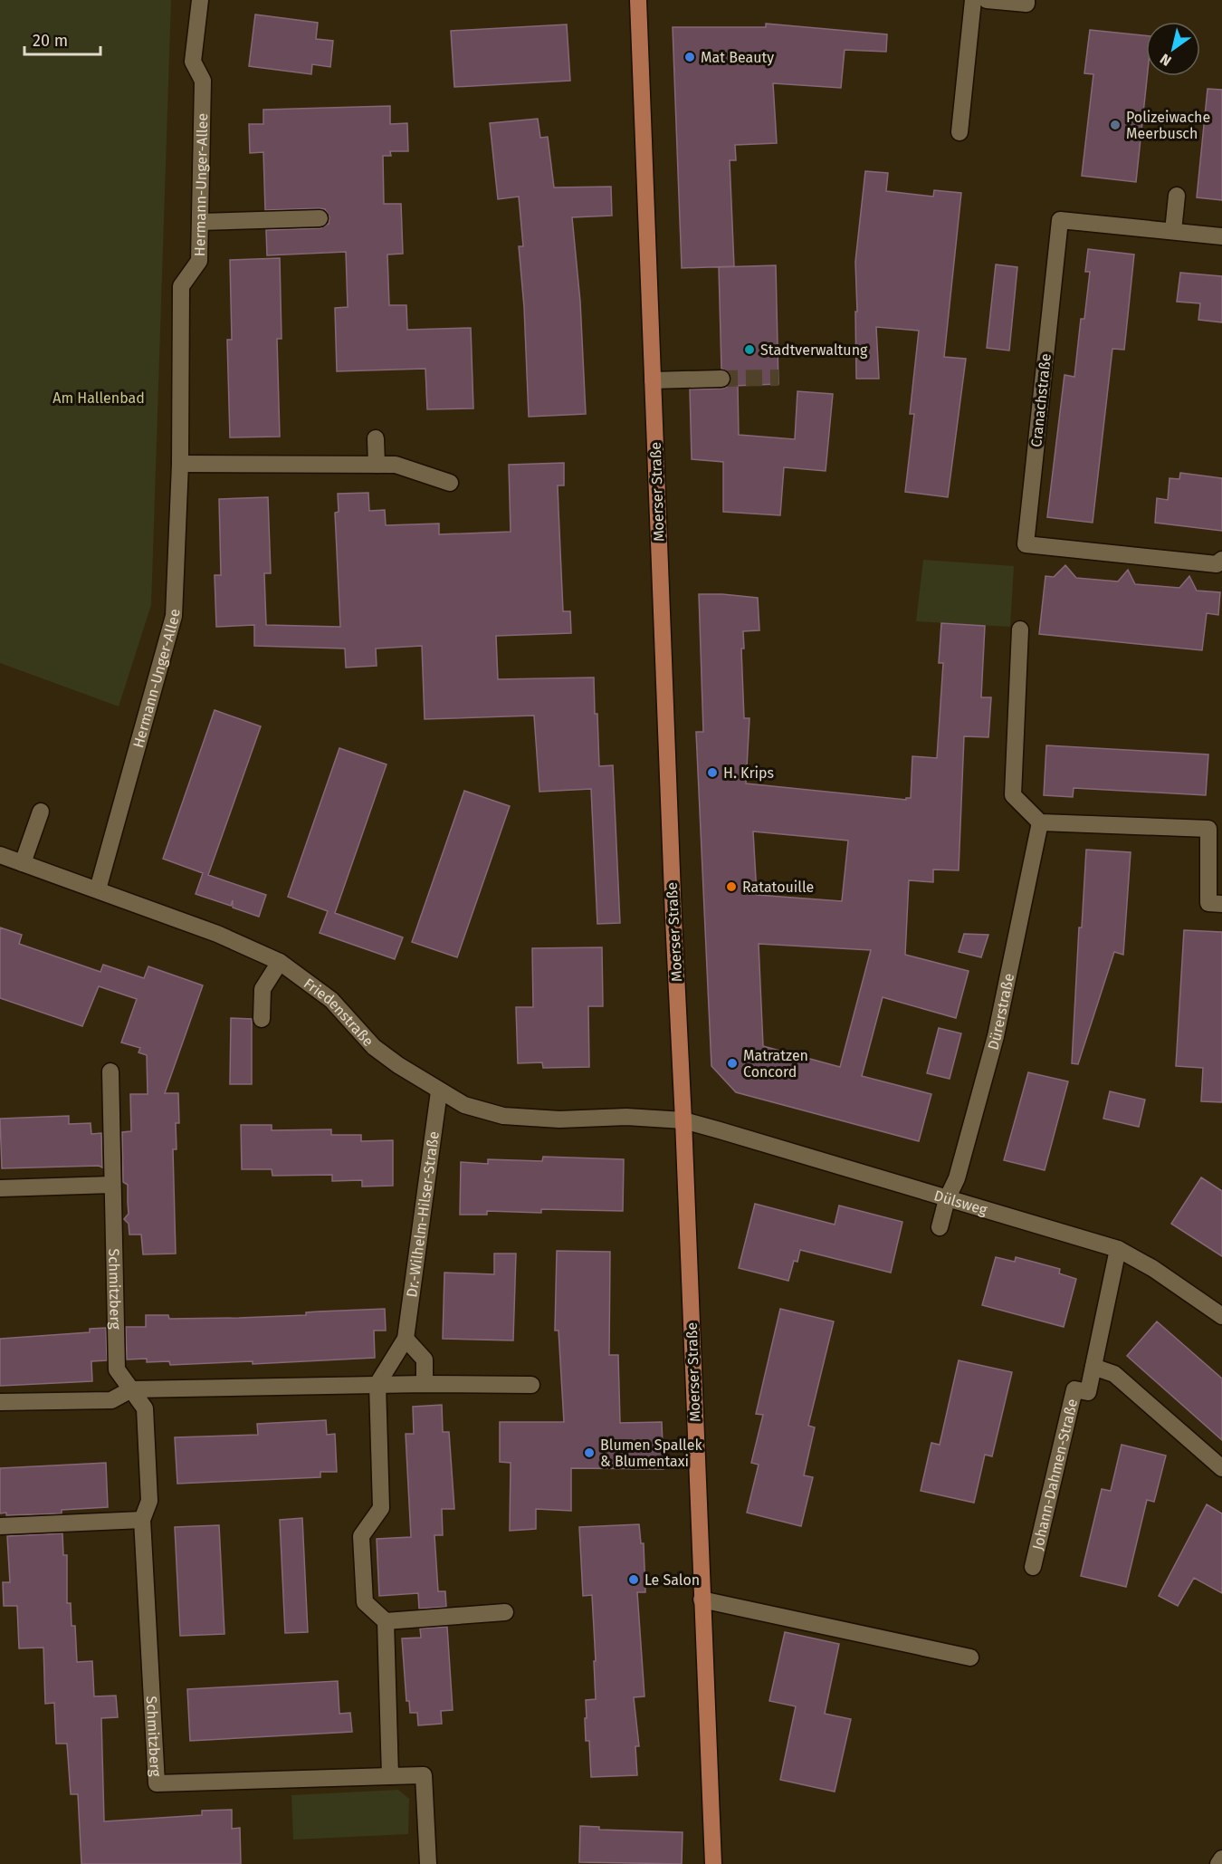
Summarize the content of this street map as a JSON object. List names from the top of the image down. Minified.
{"streets":{"main road":["Moerser Straße"],"street":["Hermann-Unger-Allee","Cranachstraße","Friedenstraße","Dürerstraße","Dülsweg","Dr.-Wilhelm-Hilser-Straße","Schmitzberg","Johann-Dahmen-Straße"]},"crossings":[["Hermann-Unger-Allee","Friedenstraße"],["Moerser Straße","Friedenstraße"],["Moerser Straße","Dülsweg"],["Friedenstraße","Dülsweg"],["Friedenstraße","Dr.-Wilhelm-Hilser-Straße"],["Dürerstraße","Dülsweg"],["Dülsweg","Johann-Dahmen-Straße"]],"parks":["Am Hallenbad"],"places":["Mat Beauty","Polizeiwache Meerbusch","Stadtverwaltung","H. Krips","Ratatouille","Matratzen Concord","Blumen Spallek & Blumentaxi","Le Salon"],"scale_bar":"20 m","north":"bottom left"}
